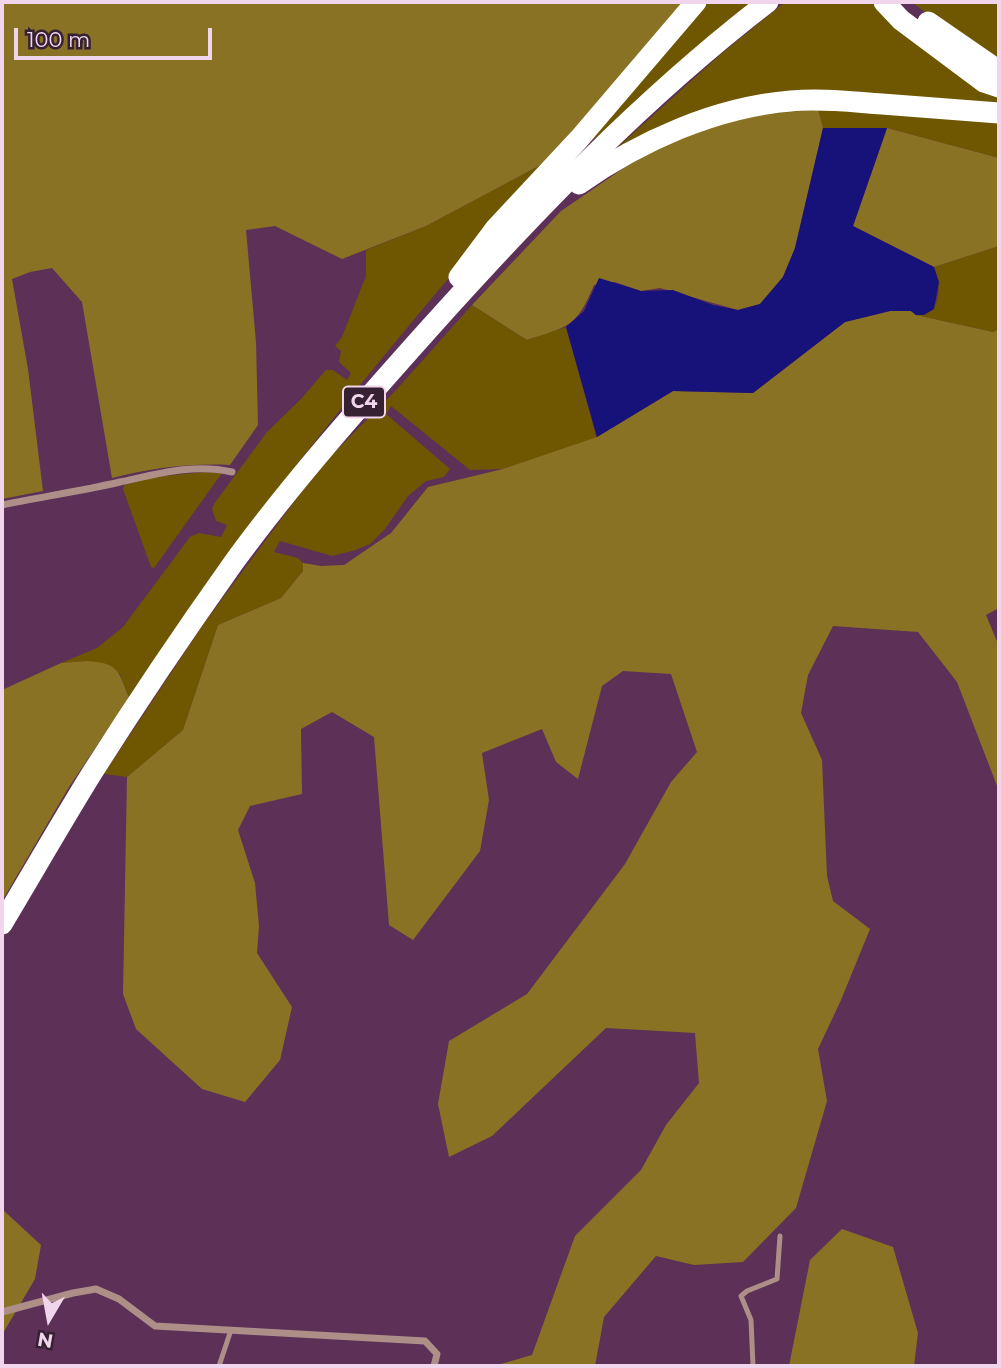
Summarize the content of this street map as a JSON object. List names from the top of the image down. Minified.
{"streets":{"highway":["C4"]},"scale_bar":"100 m","north":"bottom"}
